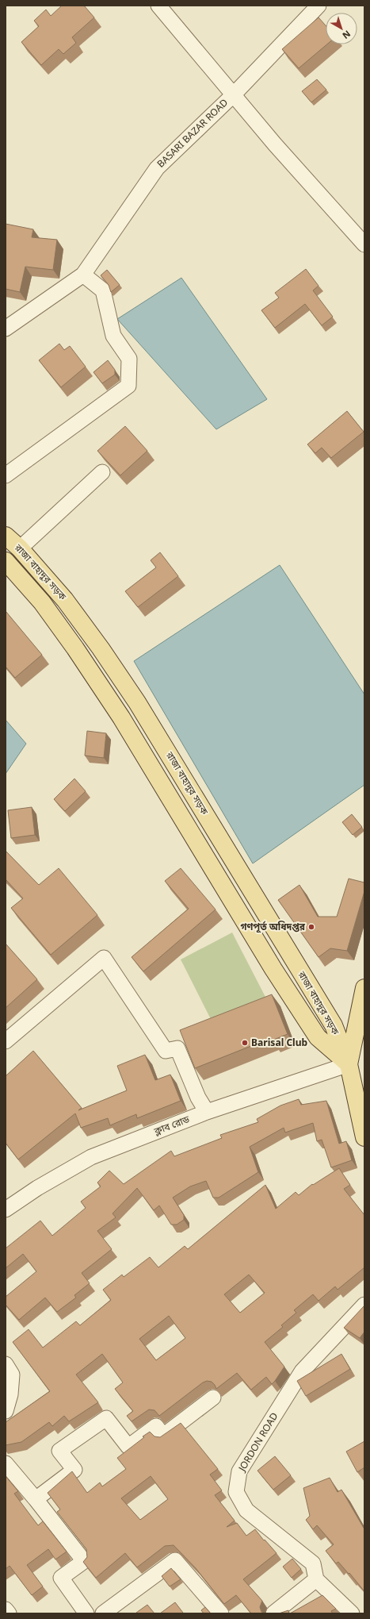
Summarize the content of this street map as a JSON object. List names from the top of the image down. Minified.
{"streets":{"main road":["রাজা বাহাদুর সড়ক"],"street":["BASARI BAZAR ROAD","ক্লাব রোড","JORDON ROAD"]},"crossings":[["রাজা বাহাদুর সড়ক","ক্লাব রোড"]],"places":["গণপূর্ত অধিদপ্তর","Barisal Club"],"north":"bottom right"}
